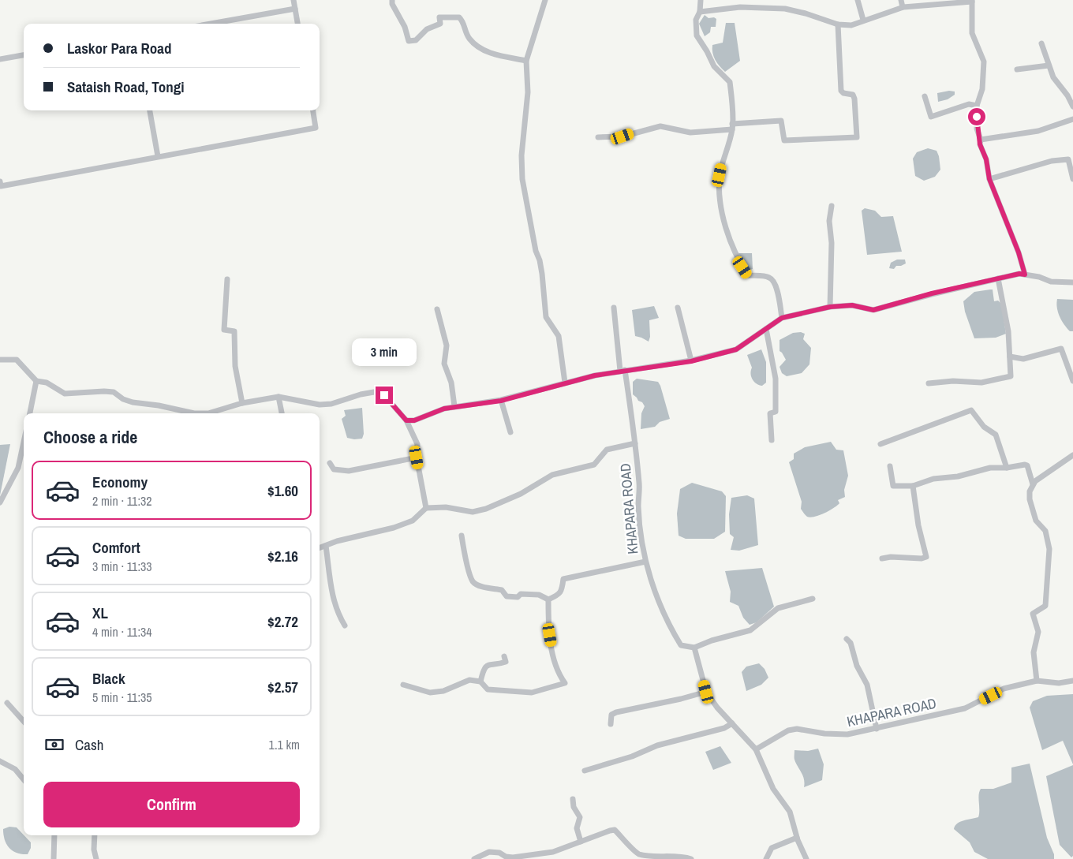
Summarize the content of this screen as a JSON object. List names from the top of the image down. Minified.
{"streets":{"street":["KHAPARA ROAD"]},"page":{"banner":["Laskor Para Road","Sataish Road, Tongi"],"bubble":"3 min","heading":"Choose a ride","list":[{"name":"Economy","note":"2 min · 11:32","value":"$1.60"},{"name":"Comfort","note":"3 min · 11:33","value":"$2.16"},{"name":"XL","note":"4 min · 11:34","value":"$2.72"},{"name":"Black","note":"5 min · 11:35","value":"$2.57"}],"pay":["Cash","1.1 km"],"buttons":"Confirm"}}
